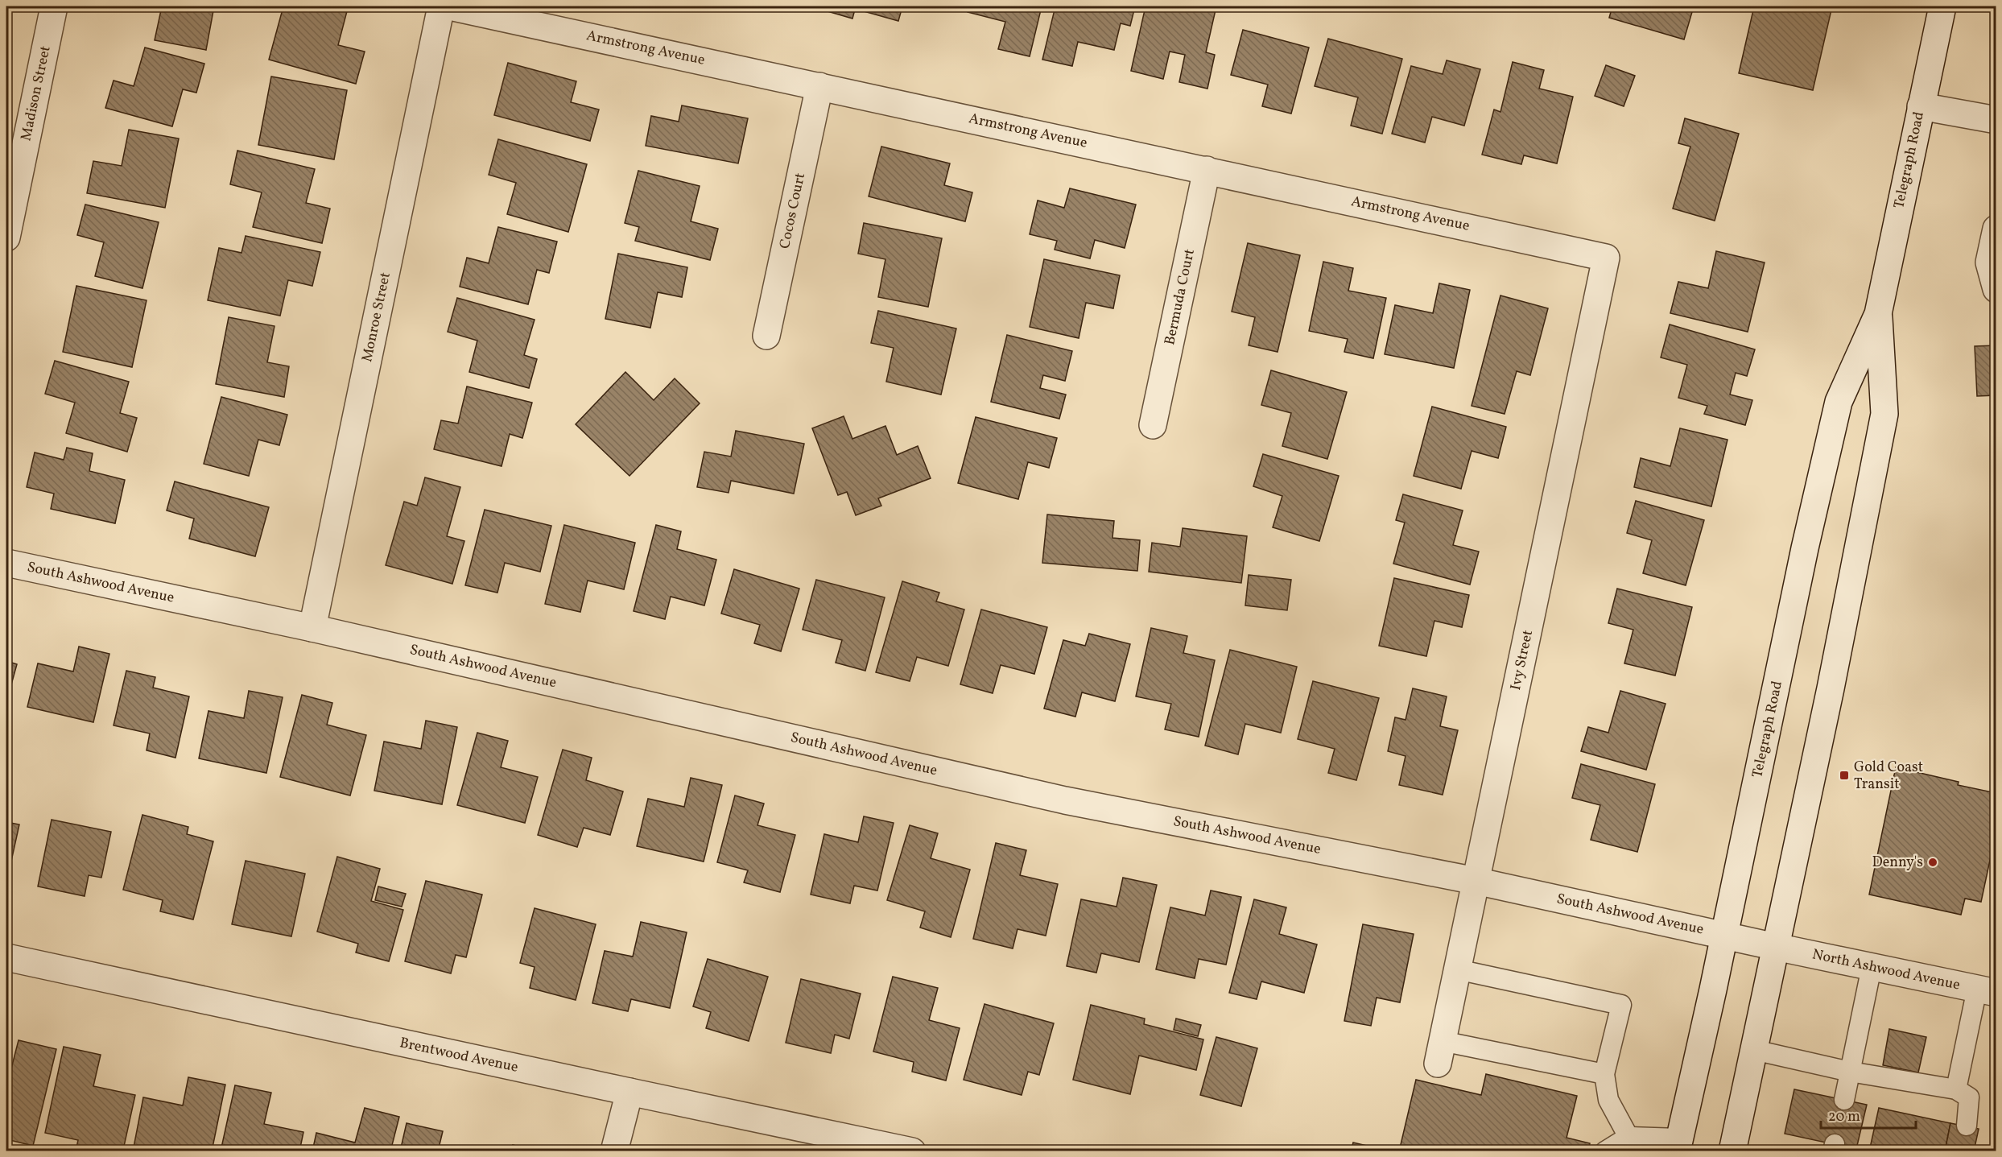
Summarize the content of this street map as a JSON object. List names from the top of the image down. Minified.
{"streets":{"street":["Armstrong Avenue","Madison Street","Telegraph Road","Cocos Court","Bermuda Court","Monroe Street","South Ashwood Avenue","Ivy Street","North Ashwood Avenue","Brentwood Avenue"]},"crossings":[["Armstrong Avenue","Cocos Court"],["Armstrong Avenue","Bermuda Court"],["Armstrong Avenue","Ivy Street"],["Telegraph Road","South Ashwood Avenue"],["Telegraph Road","North Ashwood Avenue"],["Monroe Street","South Ashwood Avenue"],["South Ashwood Avenue","Ivy Street"],["South Ashwood Avenue","North Ashwood Avenue"]],"places":{"transit":["Gold Coast Transit"],"other":["Denny's"]},"scale_bar":"20 m"}
